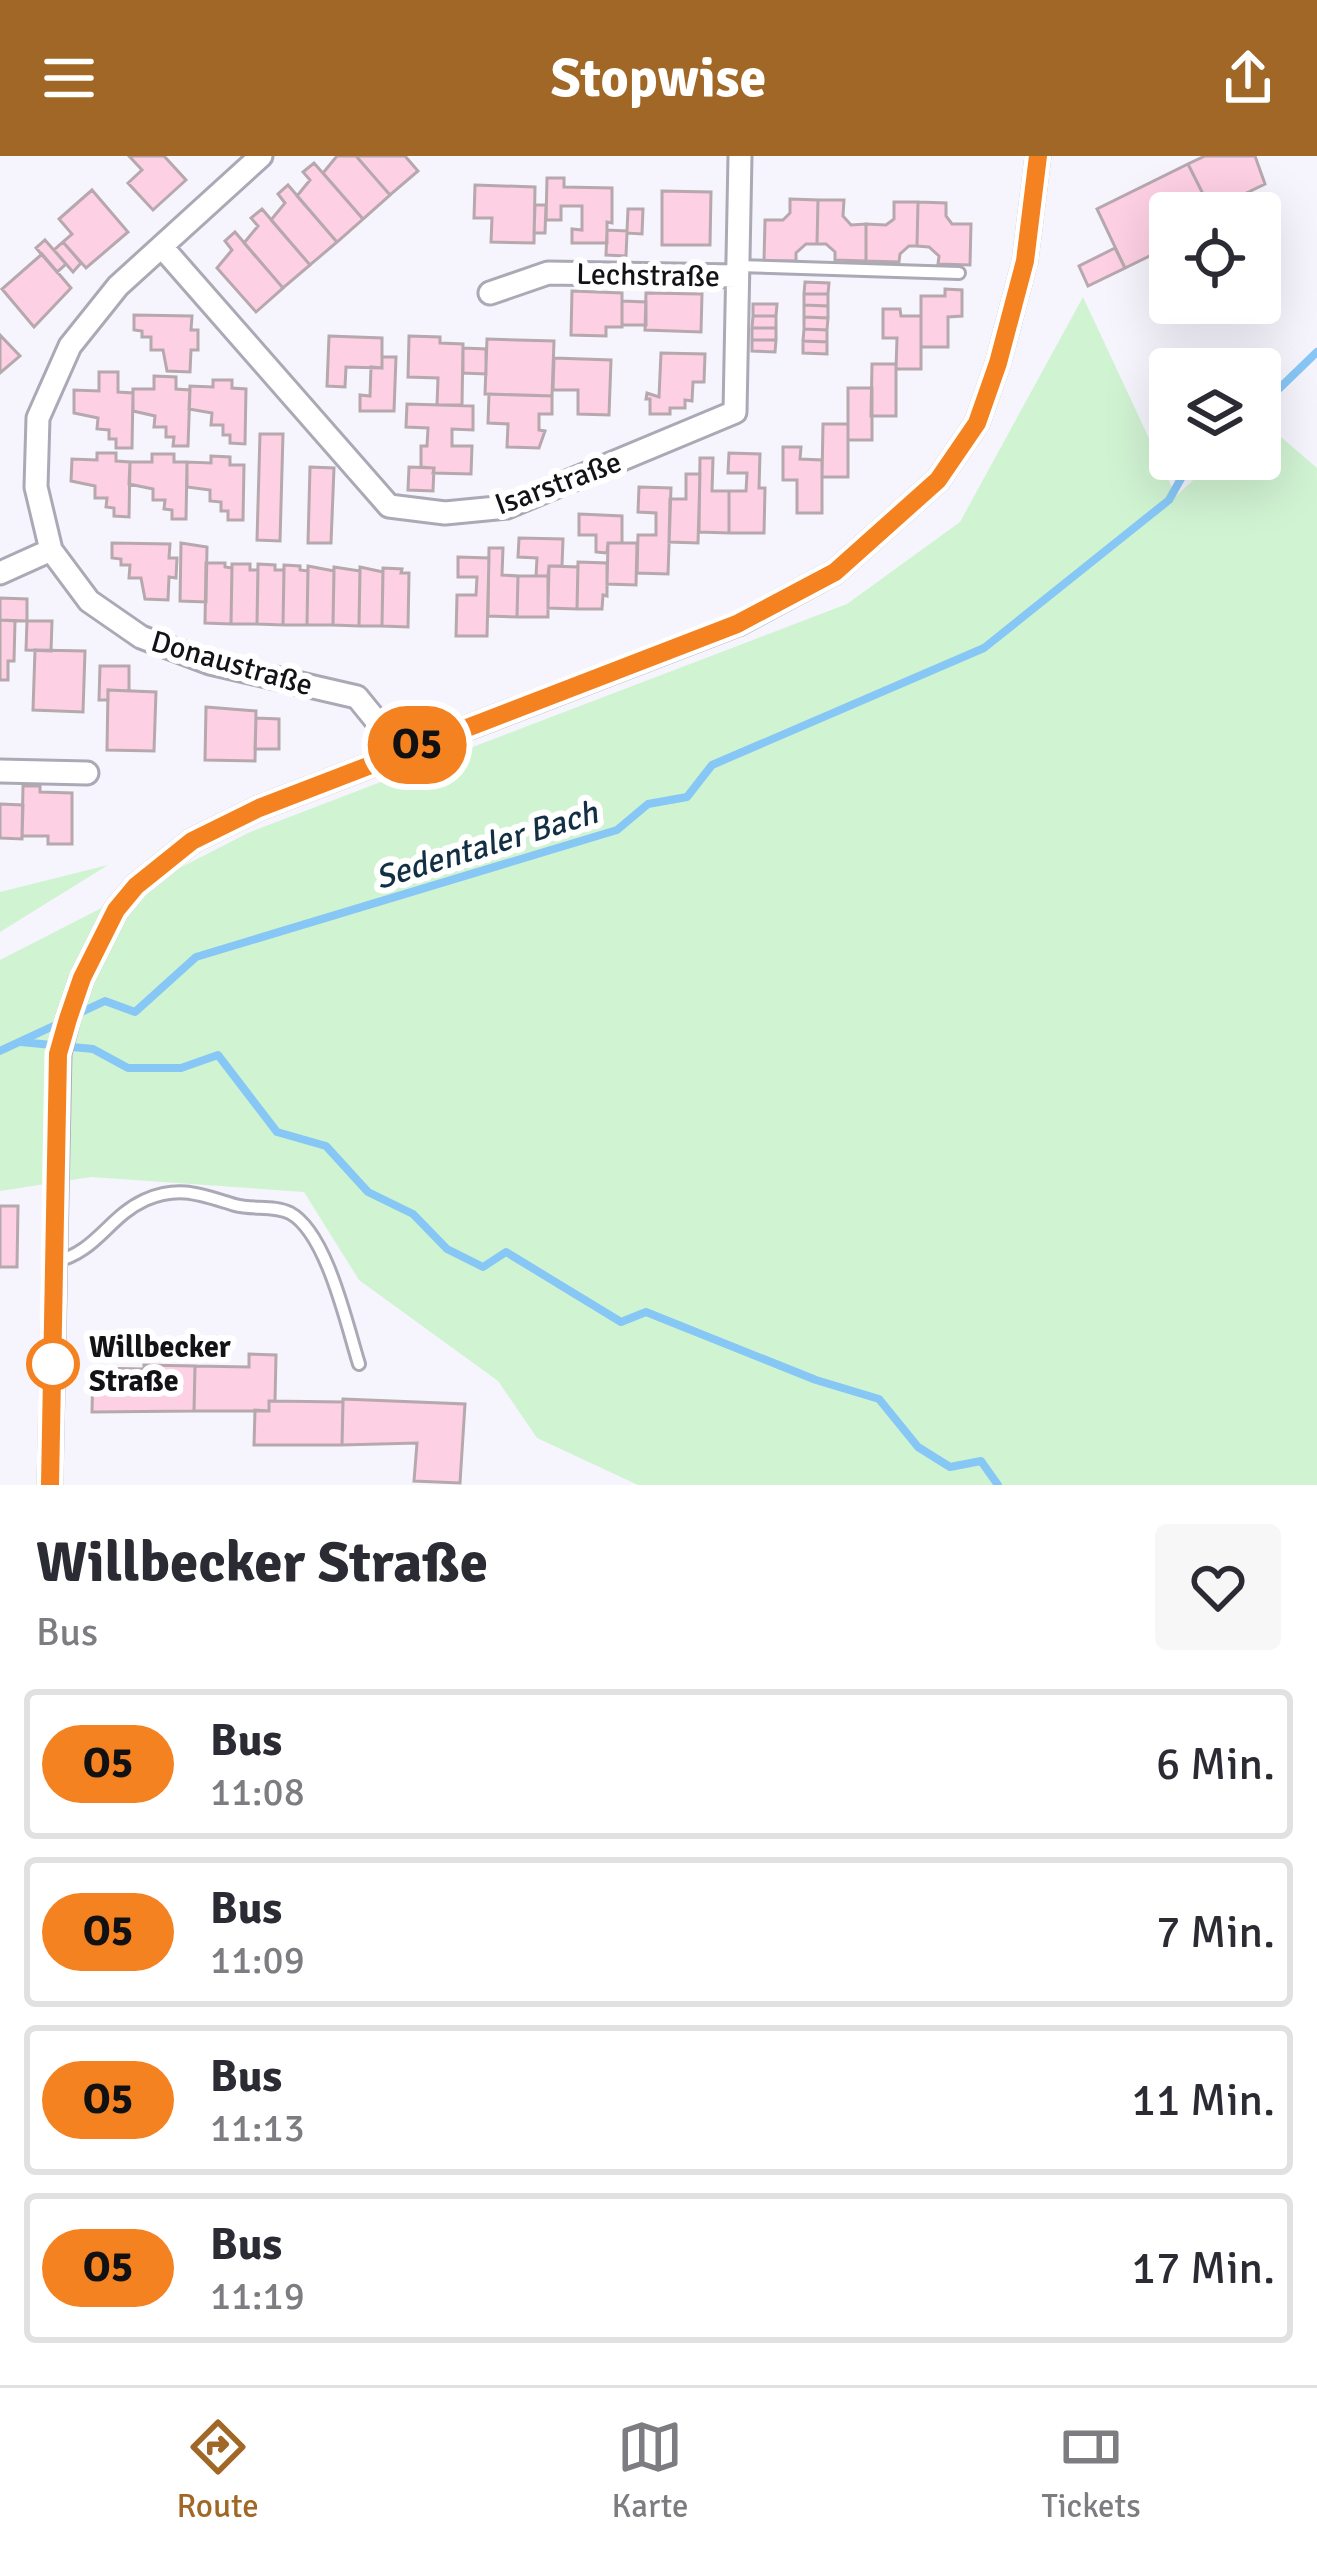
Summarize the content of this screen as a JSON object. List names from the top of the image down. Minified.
{"streets":{"street":["Lechstraße","Isarstraße","Donaustraße"]},"crossings":[["Lechstraße","Isarstraße"],["Isarstraße","Donaustraße"]],"water":["Sedentaler Bach"],"places":["Willbecker Straße"],"lines":["bus line O5"],"page":{"header":"Stopwise","on_map":"O5","heading":["Willbecker Straße","Bus"],"list":[{"mark":"O5","name":"Bus","note":"11:08","value":"6 Min."},{"mark":"O5","name":"Bus","note":"11:09","value":"7 Min."},{"mark":"O5","name":"Bus","note":"11:13","value":"11 Min."},{"mark":"O5","name":"Bus","note":"11:19","value":"17 Min."}],"tabs":["Route","Karte","Tickets"]}}
